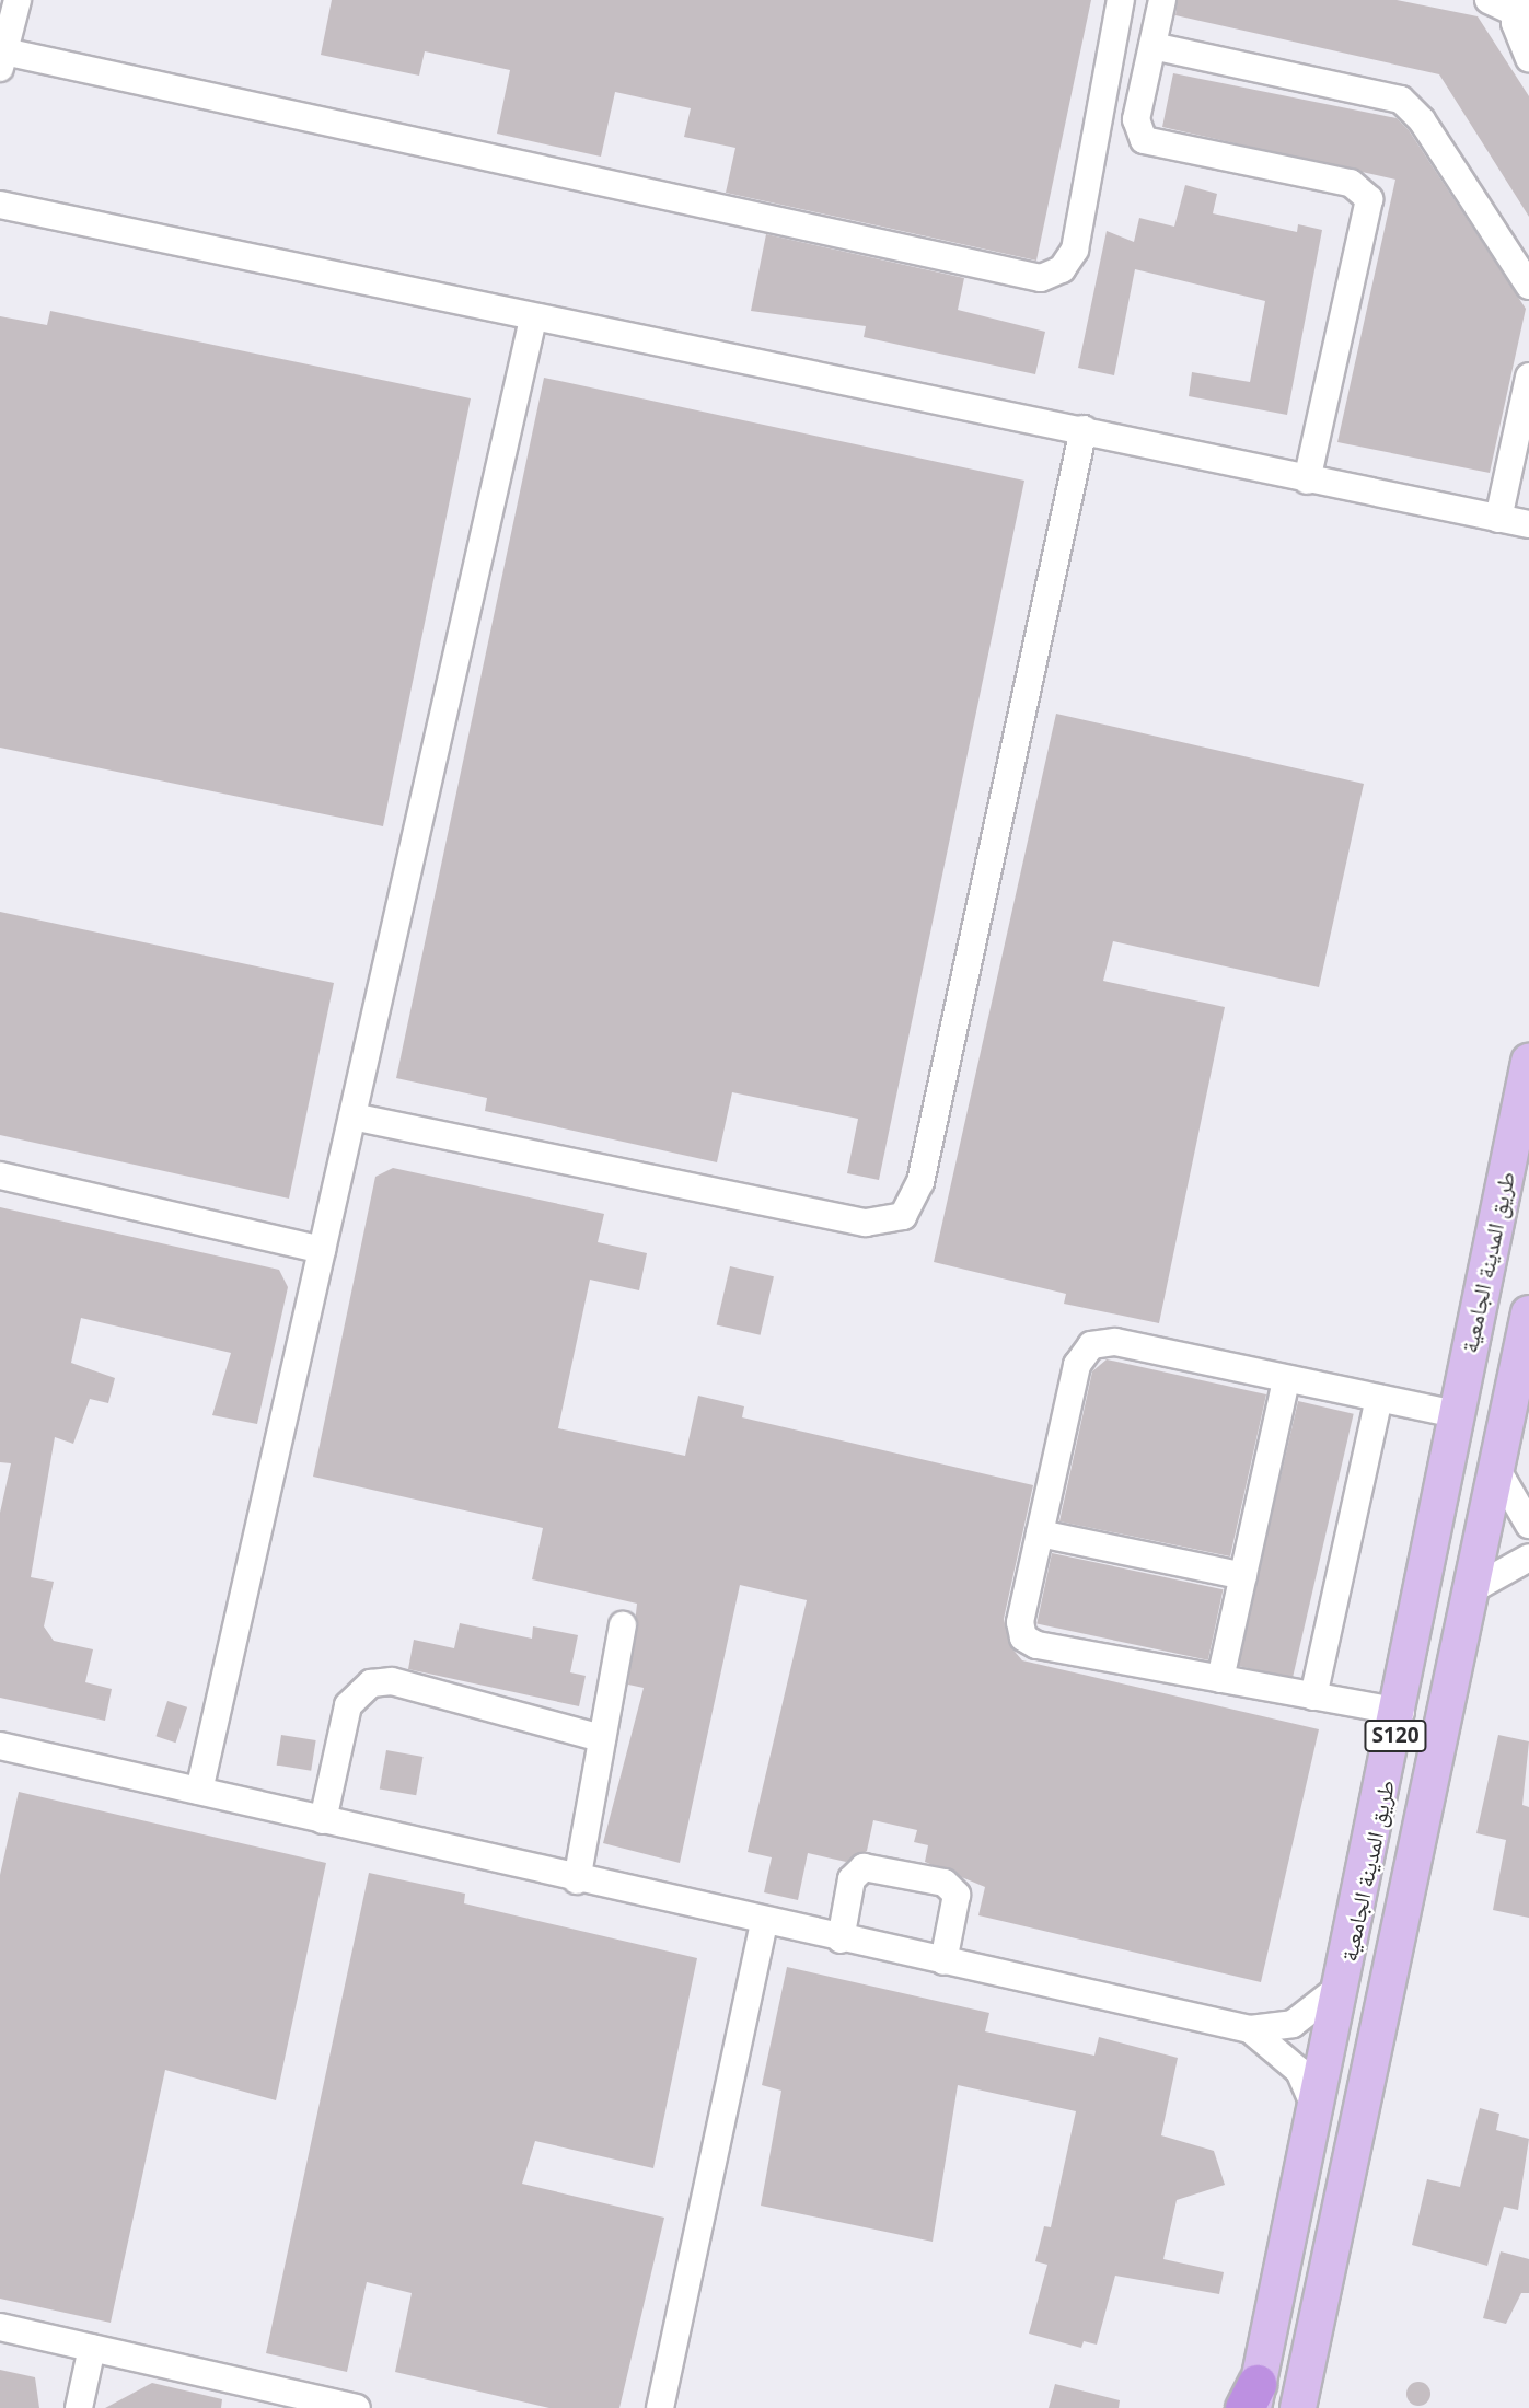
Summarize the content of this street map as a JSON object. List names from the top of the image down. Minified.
{"streets":{"main road":["طريق المدينة الجامعية","S120"]}}
